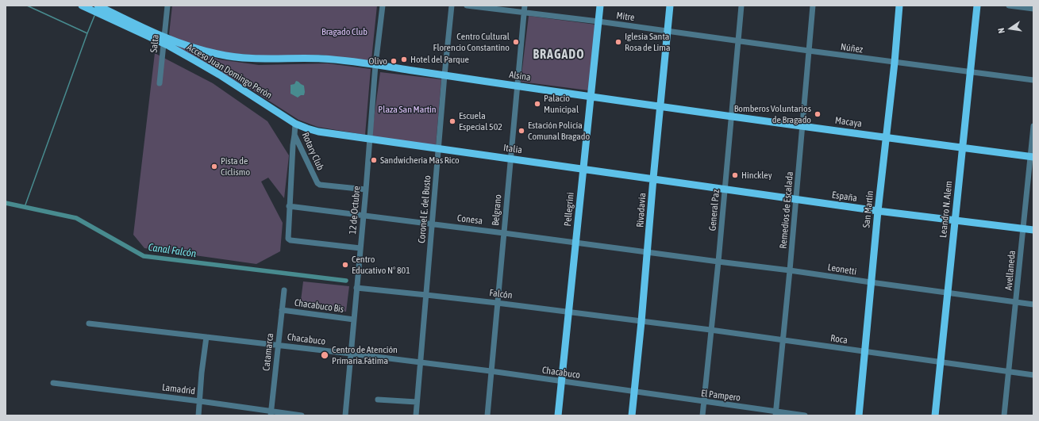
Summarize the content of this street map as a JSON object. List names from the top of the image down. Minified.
{"streets":{"main road":["Acceso Juan Domingo Perón","Alsina","Macaya","Italia","España","Pellegrini","San Martín","Leandro N. Alem","Rivadavia"],"street":["Mitre","Salta","Núñez","Rotary Club","Coronel E. del Busto","12 de Octubre","Belgrano","General Paz","Remedios de Escalada","Conesa","Leonetti","Avellaneda","Falcón","Chacabuco Bis","Chacabuco","Roca","Catamarca","Lamadrid","El Pampero"]},"crossings":[["Mitre","Núñez"],["Mitre","Pellegrini"],["Mitre","Belgrano"],["Mitre","Rivadavia"],["Salta","Acceso Juan Domingo Perón"],["Núñez","San Martín"],["Núñez","Leandro N. Alem"],["Núñez","Rivadavia"],["Núñez","General Paz"],["Núñez","Remedios de Escalada"],["Acceso Juan Domingo Perón","Alsina"],["Acceso Juan Domingo Perón","Italia"],["Acceso Juan Domingo Perón","Rotary Club"],["Acceso Juan Domingo Perón","12 de Octubre"],["Alsina","Macaya"],["Alsina","Coronel E. del Busto"],["Alsina","Pellegrini"],["Alsina","12 de Octubre"],["Alsina","Belgrano"],["Alsina","Rivadavia"],["Macaya","San Martín"],["Macaya","Leandro N. Alem"],["Macaya","Rivadavia"],["Macaya","General Paz"],["Macaya","Remedios de Escalada"],["Macaya","Avellaneda"],["Italia","España"],["Italia","Coronel E. del Busto"],["Italia","Pellegrini"],["Italia","12 de Octubre"],["Italia","Belgrano"],["Italia","Rivadavia"],["Rotary Club","12 de Octubre"],["España","San Martín"],["España","Leandro N. Alem"],["España","Rivadavia"],["España","General Paz"],["España","Remedios de Escalada"],["España","Avellaneda"],["Coronel E. del Busto","Conesa"],["Coronel E. del Busto","Falcón"],["Coronel E. del Busto","Chacabuco"],["Pellegrini","Conesa"],["Pellegrini","Falcón"],["Pellegrini","Chacabuco"],["San Martín","Leonetti"],["San Martín","Roca"],["Leandro N. Alem","Leonetti"],["Leandro N. Alem","Roca"],["12 de Octubre","Conesa"],["12 de Octubre","Falcón"],["12 de Octubre","Chacabuco Bis"],["12 de Octubre","Chacabuco"],["Belgrano","Conesa"],["Belgrano","Falcón"],["Belgrano","Chacabuco"],["Rivadavia","Conesa"],["Rivadavia","Leonetti"],["Rivadavia","Falcón"],["Rivadavia","Chacabuco"],["Rivadavia","Roca"],["Rivadavia","El Pampero"],["General Paz","Leonetti"],["General Paz","Roca"],["General Paz","El Pampero"],["Remedios de Escalada","Leonetti"],["Remedios de Escalada","Roca"],["Remedios de Escalada","El Pampero"],["Conesa","Leonetti"],["Leonetti","Avellaneda"],["Avellaneda","Roca"],["Falcón","Roca"],["Chacabuco Bis","Catamarca"],["Chacabuco","Catamarca"],["Chacabuco","El Pampero"],["Catamarca","Lamadrid"]],"districts":["BRAGADO"],"water":["Canal Falcón"],"parks":["Bragado Club","Plaza San Martín"],"places":["Centro Cultural Florencio Constantino","Iglesia Santa Rosa de Lima","Hotel del Parque","Olivo","Palacio Municipal","Bomberos Voluntarios de Bragado","Escuela Especial 502","Estación Policía Comunal Bragado","Sandwicheria Mas Rico","Pista de Ciclismo","Hinckley","Centro Educativo N° 801","Centro de Atención Primaria.Fátima"],"north":"left"}
